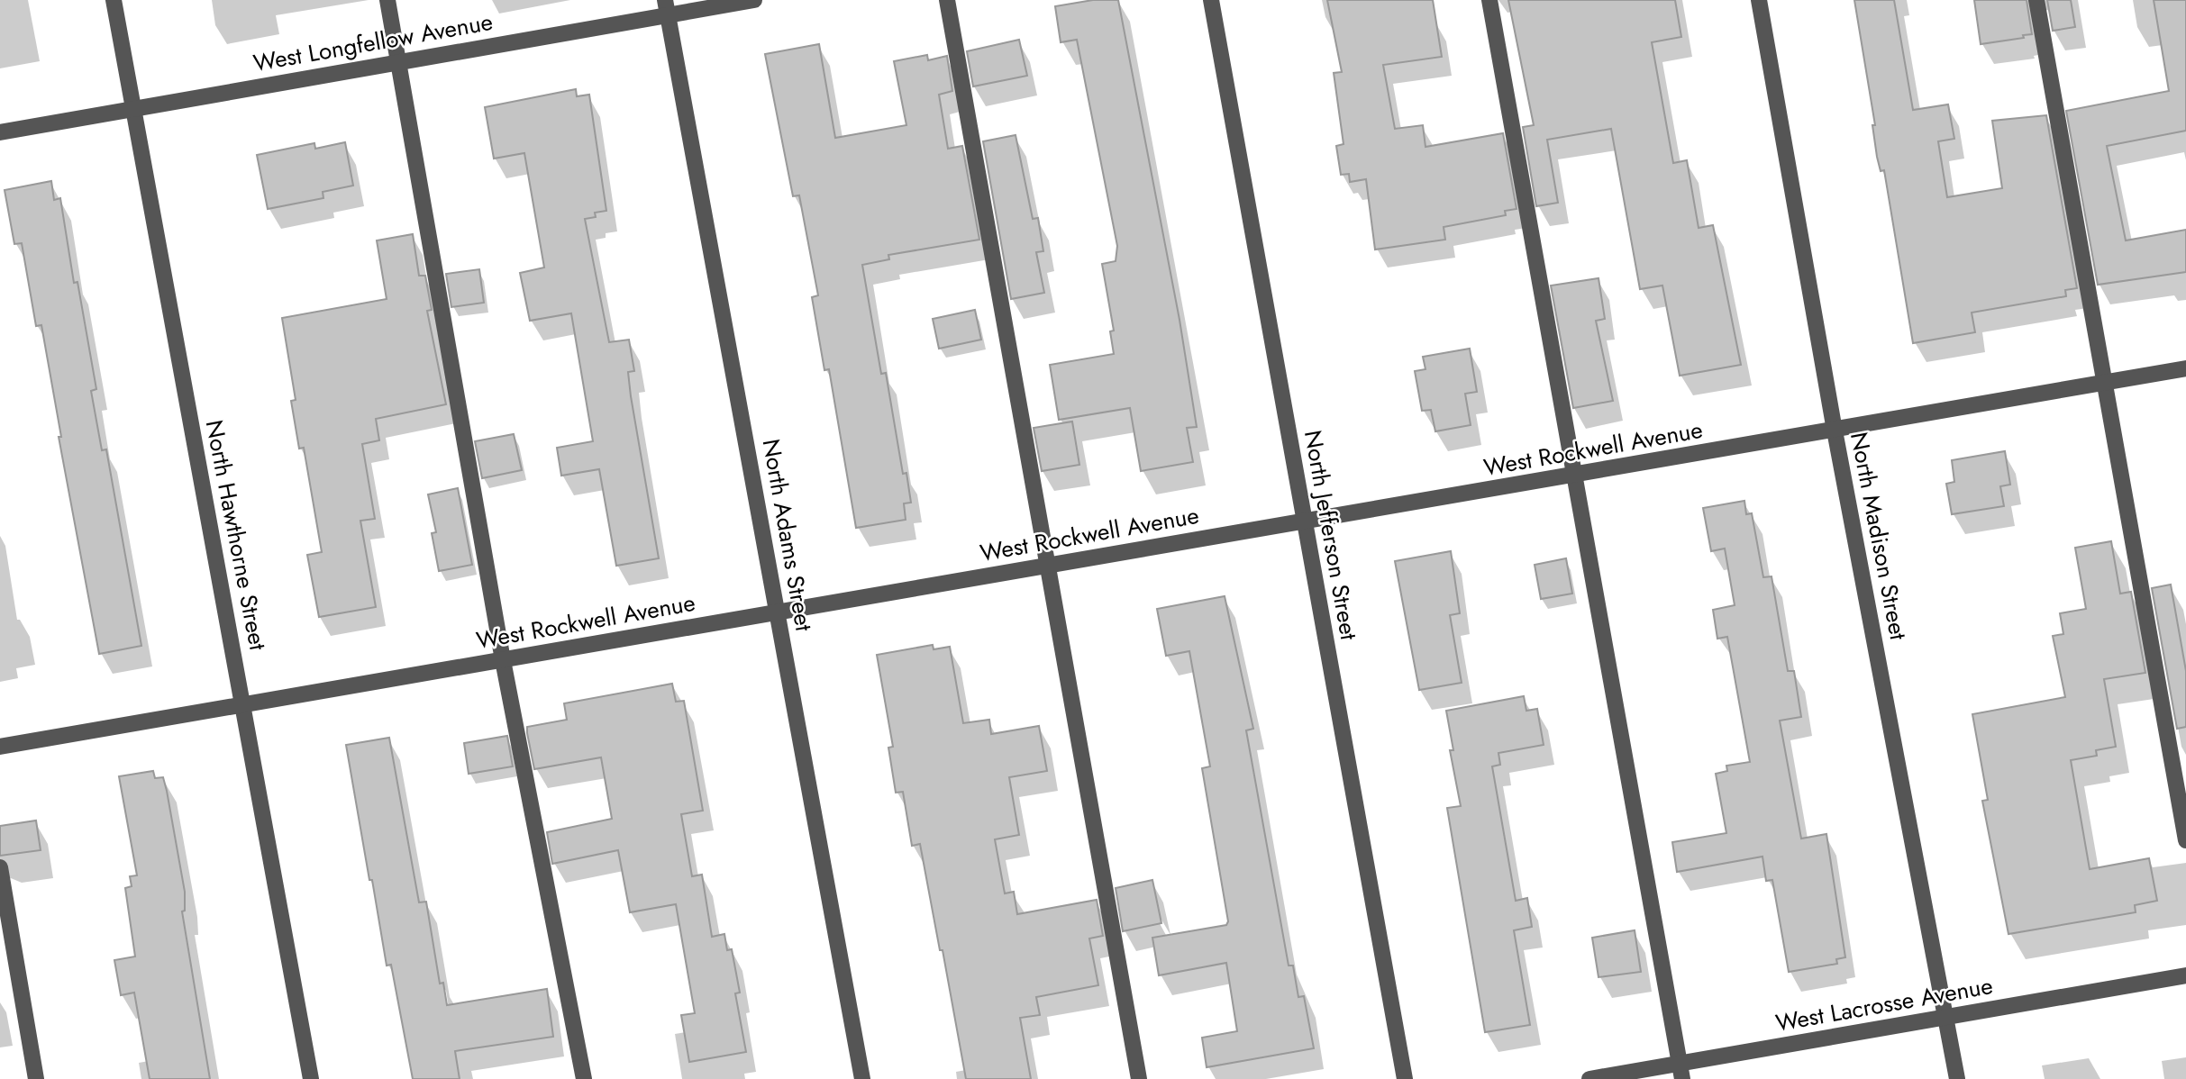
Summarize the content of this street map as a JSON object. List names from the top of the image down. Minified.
{"streets":{"street":["West Longfellow Avenue","West Rockwell Avenue","North Hawthorne Street","North Adams Street","North Jefferson Street","North Madison Street","West Lacrosse Avenue"]},"crossings":[["West Longfellow Avenue","North Hawthorne Street"],["West Longfellow Avenue","North Adams Street"],["West Rockwell Avenue","North Hawthorne Street"],["West Rockwell Avenue","North Adams Street"],["West Rockwell Avenue","North Jefferson Street"],["West Rockwell Avenue","North Madison Street"],["North Madison Street","West Lacrosse Avenue"]]}
